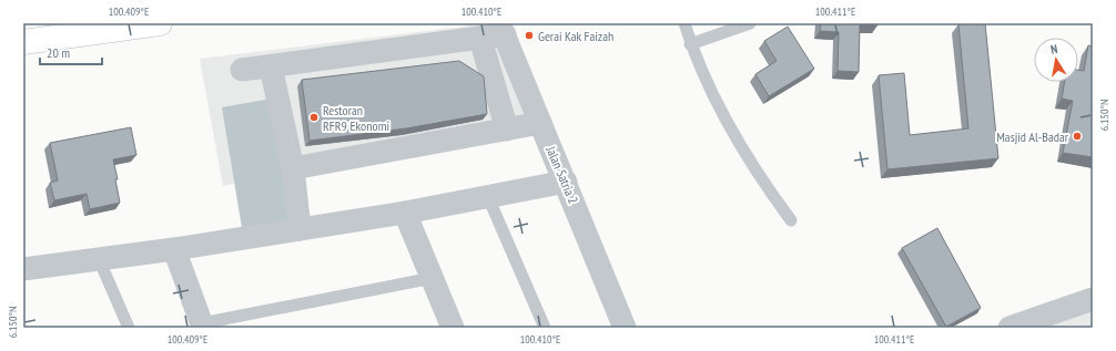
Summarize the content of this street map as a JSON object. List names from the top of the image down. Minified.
{"streets":{"street":["Jalan Satria 2"]},"places":["Gerai Kak Faizah","Restoran RFR9 Ekonomi","Masjid Al-Badar"],"scale_bar":"20 m","north":"top","coordinates":["100.409°E","100.410°E","100.411°E","6.150°N"]}
